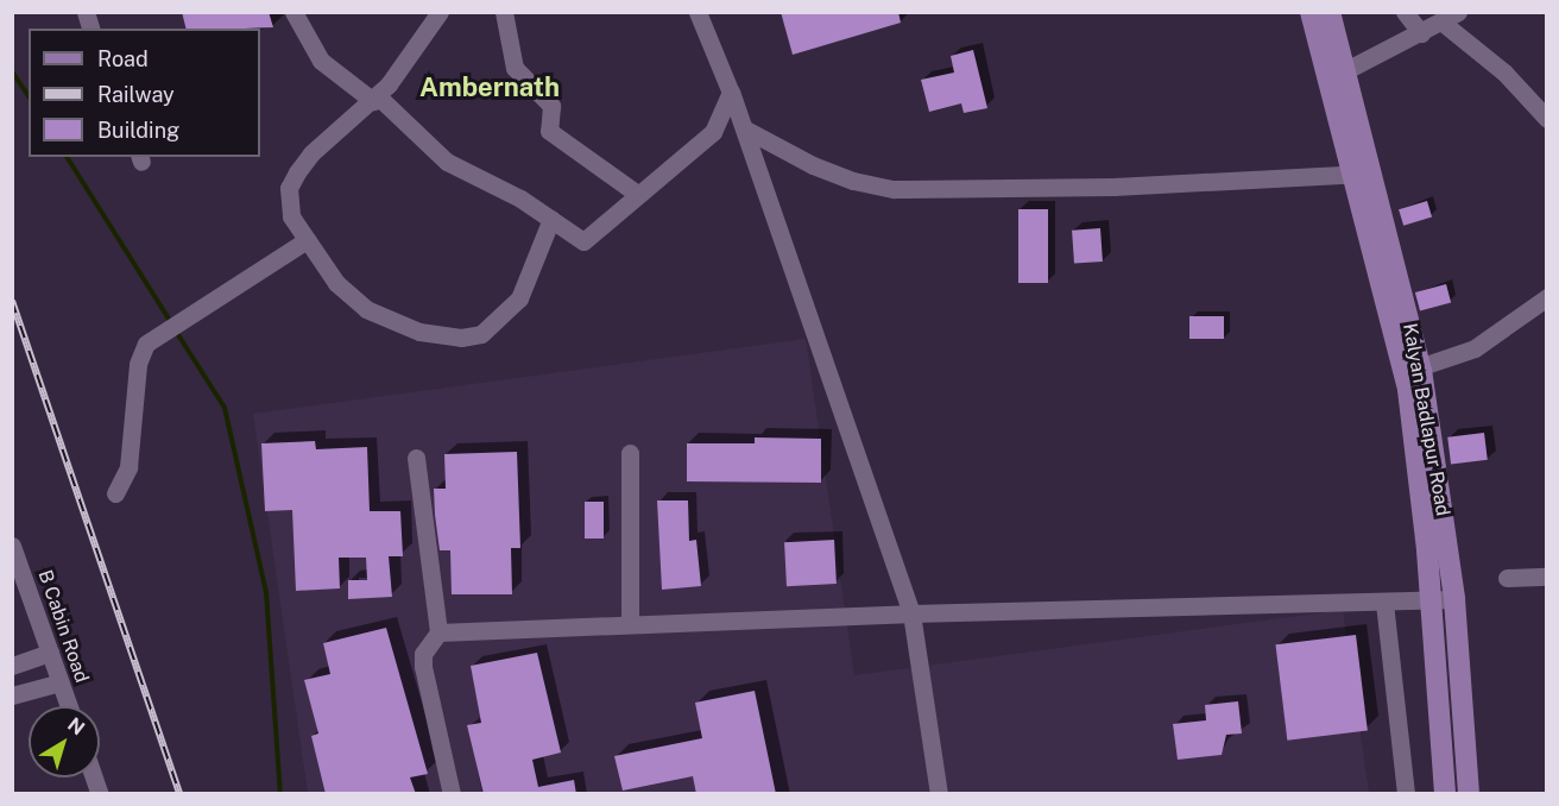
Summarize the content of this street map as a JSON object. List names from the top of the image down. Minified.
{"streets":{"main road":["Kalyan Badlapur Road"],"street":["B Cabin Road"]},"districts":["Ambernath"],"legend":["Road","Railway","Building"],"north":"top right"}
